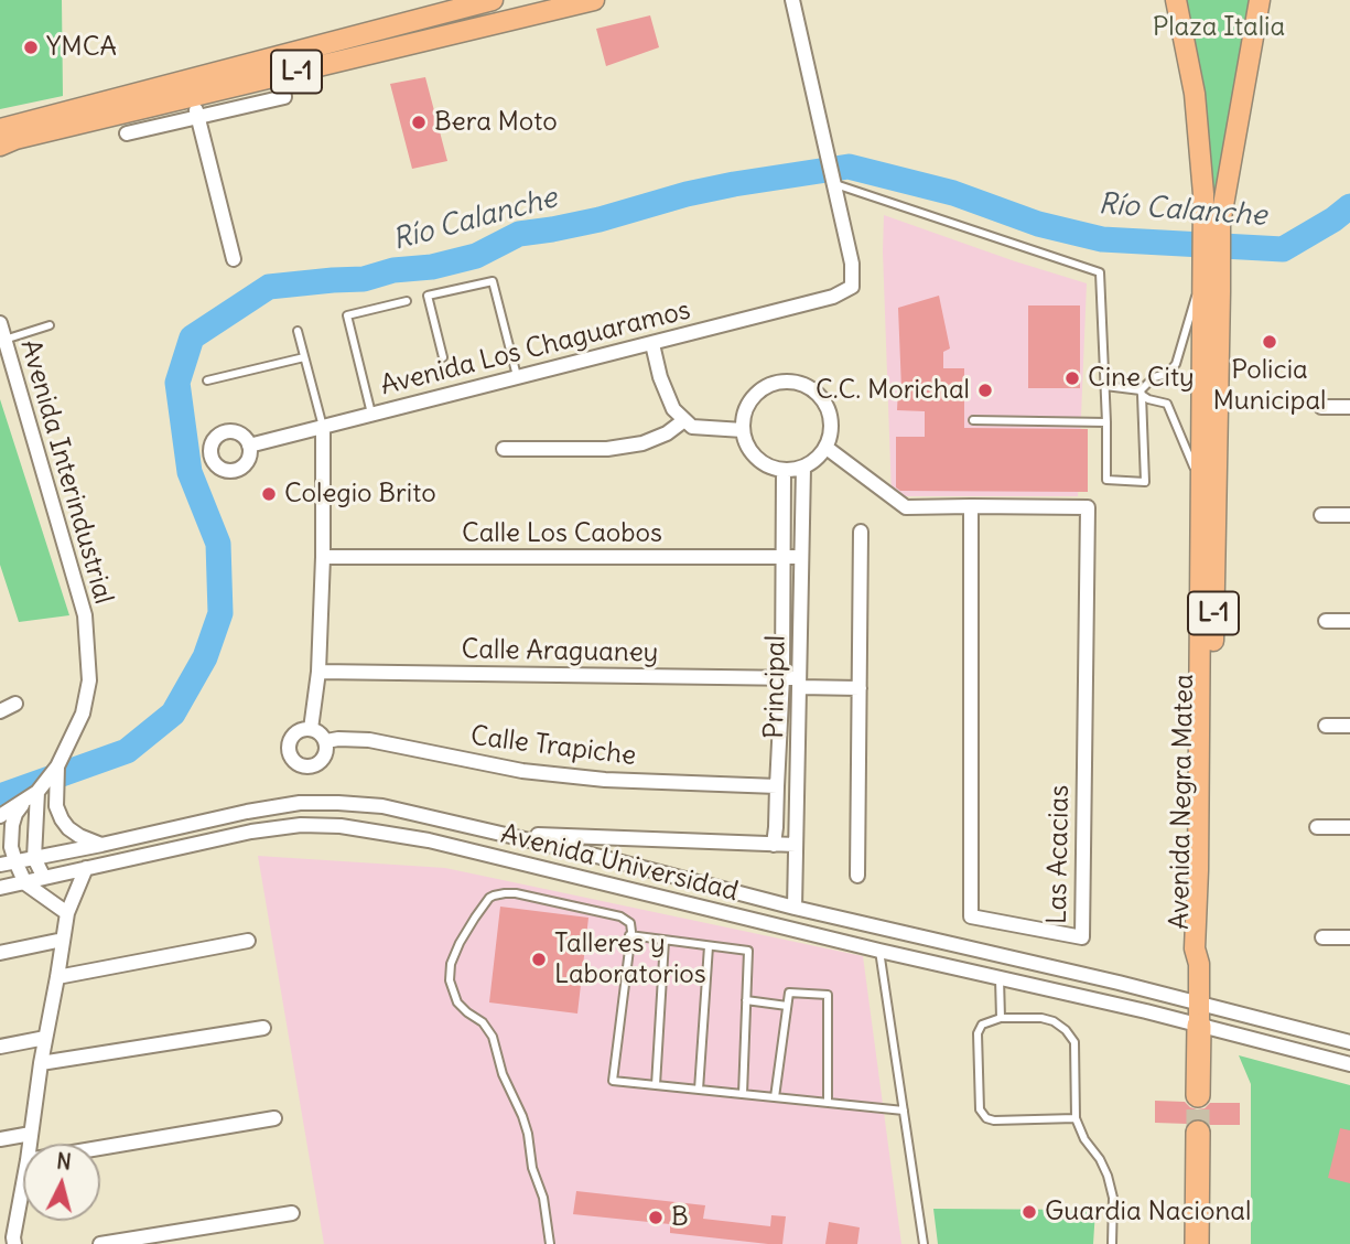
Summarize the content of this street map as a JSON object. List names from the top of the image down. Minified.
{"streets":{"main road":["L-1","Avenida Negra Matea"],"street":["Avenida Los Chaguaramos","Avenida Interindustrial","Calle Los Caobos","Calle Araguaney","Principal","Calle Trapiche","Las Acacias","Avenida Universidad"]},"crossings":[["L-1","Avenida Negra Matea"],["L-1","Avenida Universidad"],["Avenida Interindustrial","Avenida Universidad"],["Calle Los Caobos","Principal"],["Calle Araguaney","Principal"],["Principal","Calle Trapiche"],["Principal","Las Acacias"],["Principal","Avenida Universidad"]],"water":["Río Calanche"],"parks":["Plaza Italia"],"places":["YMCA","Bera Moto","Policia Municipal","Cine City","C.C. Morichal","Colegio Brito","Talleres y Laboratorios","Guardia Nacional","B"],"north":"top"}
